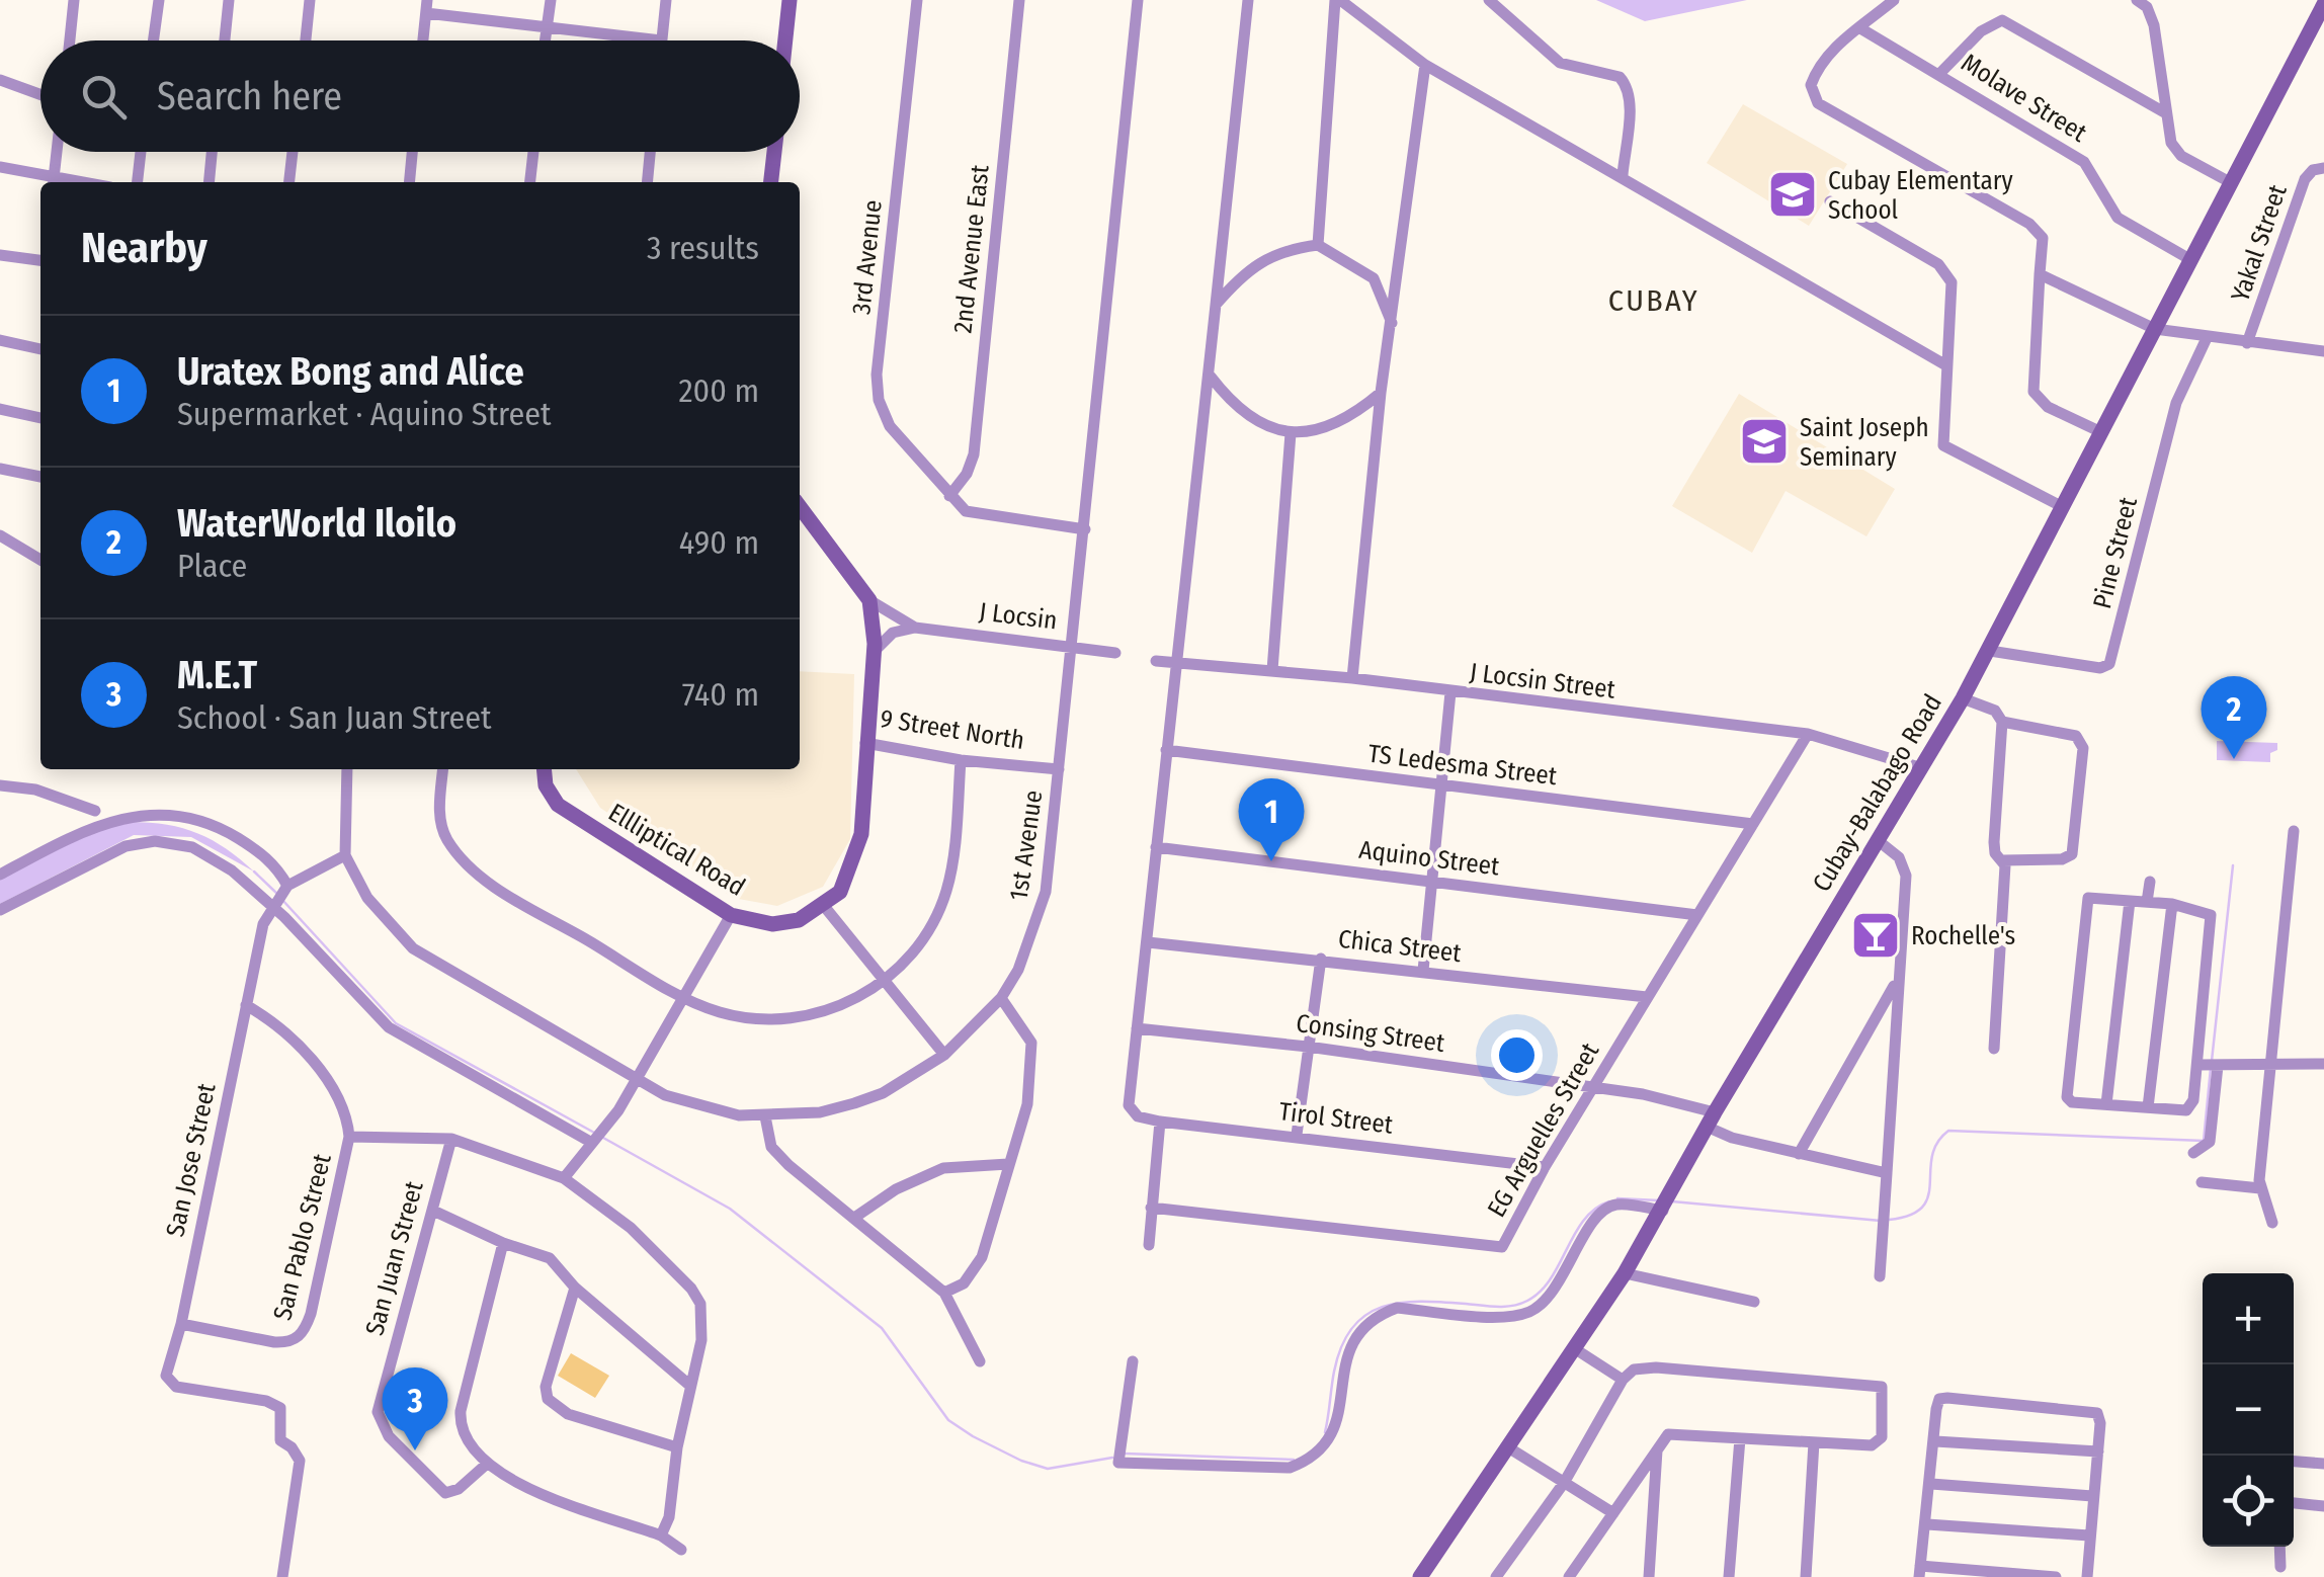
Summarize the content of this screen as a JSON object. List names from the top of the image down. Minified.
{"streets":{"main road":["9 Street North","Cubay-Balabago Road","Ellliptical Road"],"street":["Molave Street","Yakal Street","2nd Avenue East","3rd Avenue","Pine Street","J Locsin","J Locsin Street","TS Ledesma Street","1st Avenue","Aquino Street","Chica Street","Consing Street","Tirol Street","EG Arguelles Street","San Jose Street","San Pablo Street","San Juan Street"]},"crossings":[["Molave Street","Cubay-Balabago Road"],["2nd Avenue East","3rd Avenue"],["Pine Street","Cubay-Balabago Road"],["J Locsin","1st Avenue"],["J Locsin Street","Cubay-Balabago Road"],["J Locsin Street","EG Arguelles Street"],["9 Street North","1st Avenue"],["TS Ledesma Street","EG Arguelles Street"],["Cubay-Balabago Road","Consing Street"],["Aquino Street","EG Arguelles Street"],["Chica Street","EG Arguelles Street"],["Consing Street","Tirol Street"],["Consing Street","EG Arguelles Street"],["Tirol Street","EG Arguelles Street"],["San Jose Street","San Pablo Street"]],"districts":["CUBAY"],"places":{"school or university":["Cubay Elementary School","Saint Joseph Seminary"],"bar":["Rochelle's"]},"page":{"search":"Search here","heading":["Nearby","3 results"],"list":[{"mark":"1","name":"Uratex Bong and Alice","note":"Supermarket · Aquino Street","value":"200 m"},{"mark":"2","name":"WaterWorld Iloilo","note":"Place","value":"490 m"},{"mark":"3","name":"M.E.T","note":"School · San Juan Street","value":"740 m"}],"pins":["2","1","3"],"map_buttons":["+","−"]}}
